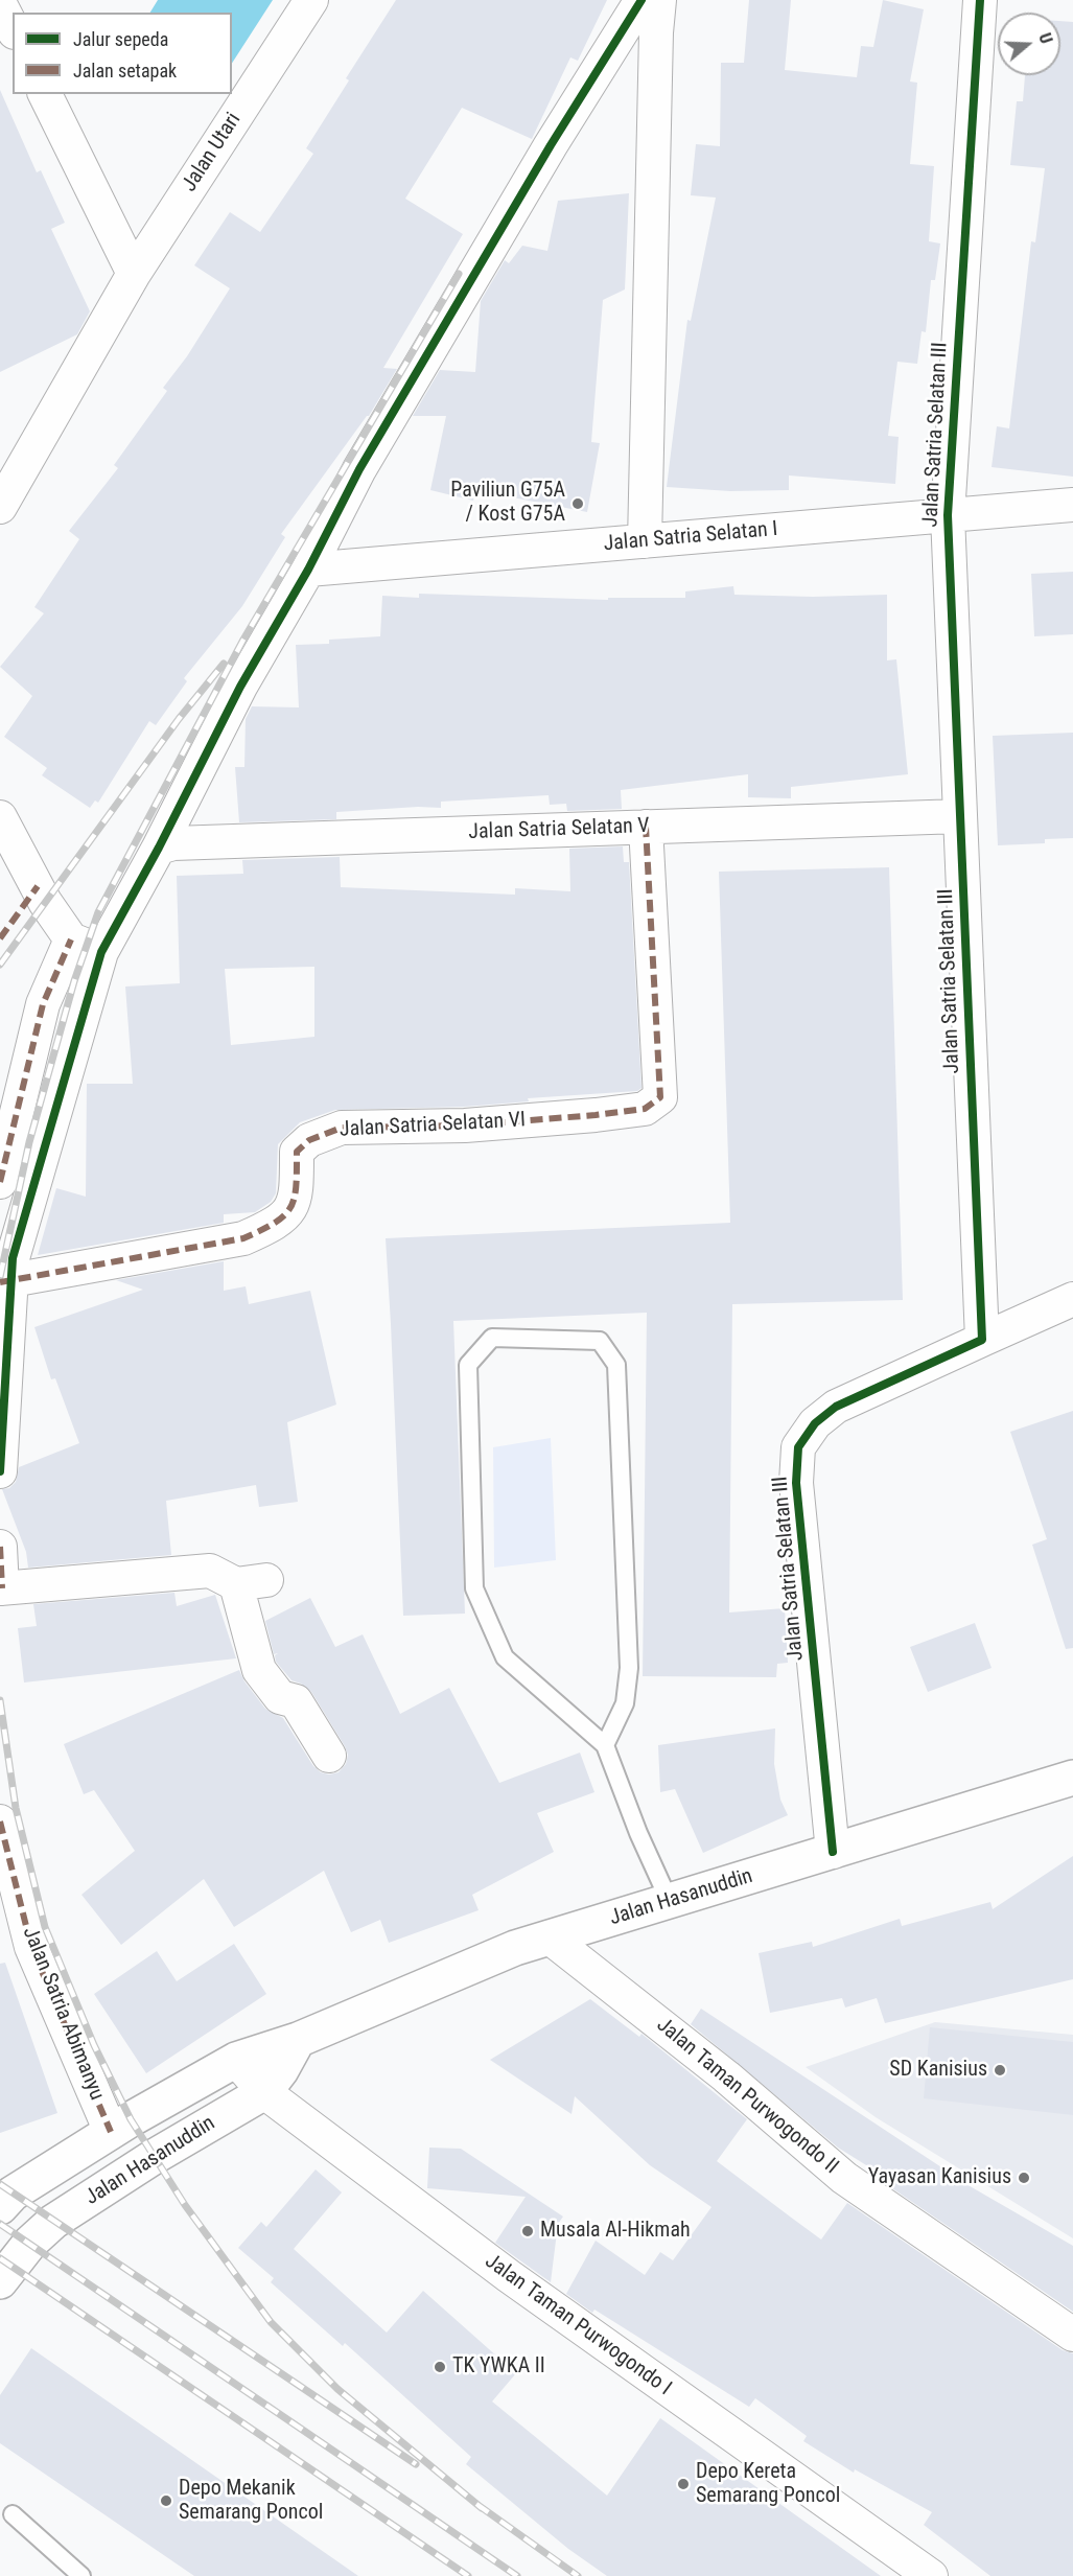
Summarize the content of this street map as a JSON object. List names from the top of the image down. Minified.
{"streets":{"street":["Jalan Utari","Jalan Satria Selatan III","Jalan Satria Selatan I","Jalan Satria Selatan V","Jalan Satria Selatan VI","Jalan Hasanuddin","Jalan Satria Abimanyu","Jalan Taman Purwogondo II","Jalan Taman Purwogondo I"]},"crossings":[["Jalan Satria Selatan III","Jalan Satria Selatan I"],["Jalan Satria Selatan III","Jalan Satria Selatan V"],["Jalan Satria Selatan III","Jalan Hasanuddin"],["Jalan Satria Selatan V","Jalan Satria Selatan VI"],["Jalan Hasanuddin","Jalan Satria Abimanyu"],["Jalan Hasanuddin","Jalan Taman Purwogondo II"],["Jalan Hasanuddin","Jalan Taman Purwogondo I"]],"places":["Paviliun G75A / Kost G75A","SD Kanisius","Yayasan Kanisius","Musala Al-Hikmah","TK YWKA II","Depo Kereta Semarang Poncol","Depo Mekanik Semarang Poncol"],"legend":["Jalur sepeda","Jalan setapak"],"north":"right"}
